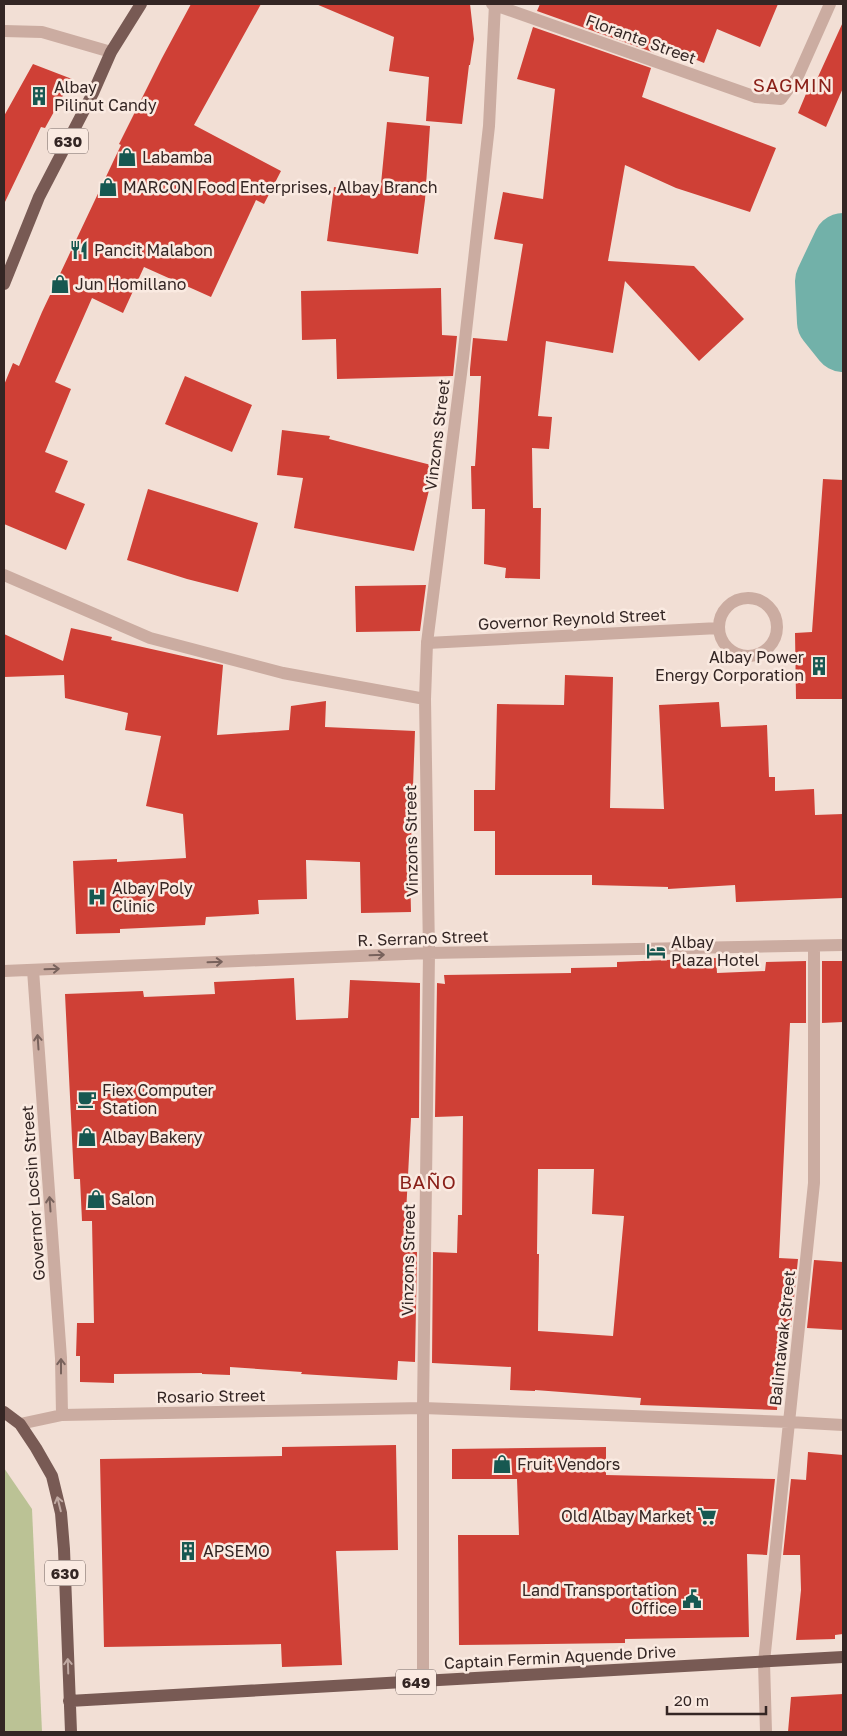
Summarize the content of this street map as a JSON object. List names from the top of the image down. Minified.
{"streets":{"main road":["630","Captain Fermin Aquende Drive","649"],"street":["Florante Street","Vinzons Street","Governor Reynold Street","R. Serrano Street","Governor Locsin Street","Balintawak Street","Rosario Street"]},"crossings":[["Florante Street","Vinzons Street"],["630","Rosario Street"],["630","Captain Fermin Aquende Drive"],["Vinzons Street","Governor Reynold Street"],["Vinzons Street","R. Serrano Street"],["Vinzons Street","Rosario Street"],["Vinzons Street","Captain Fermin Aquende Drive"],["R. Serrano Street","Governor Locsin Street"],["R. Serrano Street","Balintawak Street"],["Governor Locsin Street","Rosario Street"],["Balintawak Street","Rosario Street"],["Balintawak Street","Captain Fermin Aquende Drive"]],"one_way":["R. Serrano Street","Governor Locsin Street"],"districts":["SAGMIN","BAÑO"],"places":{"building":["Albay Pilinut Candy","Albay Power Energy Corporation","APSEMO"],"shop":["Labamba","MARCON Food Enterprises, Albay Branch","Jun Homillano","Albay Bakery","Salon","Fruit Vendors"],"restaurant":["Pancit Malabon"],"hospital":["Albay Poly Clinic"],"hotel":["Albay Plaza Hotel"],"cafe":["Fiex Computer Station"],"supermarket":["Old Albay Market"],"public building":["Land Transportation Office"]},"scale_bar":"20 m"}
